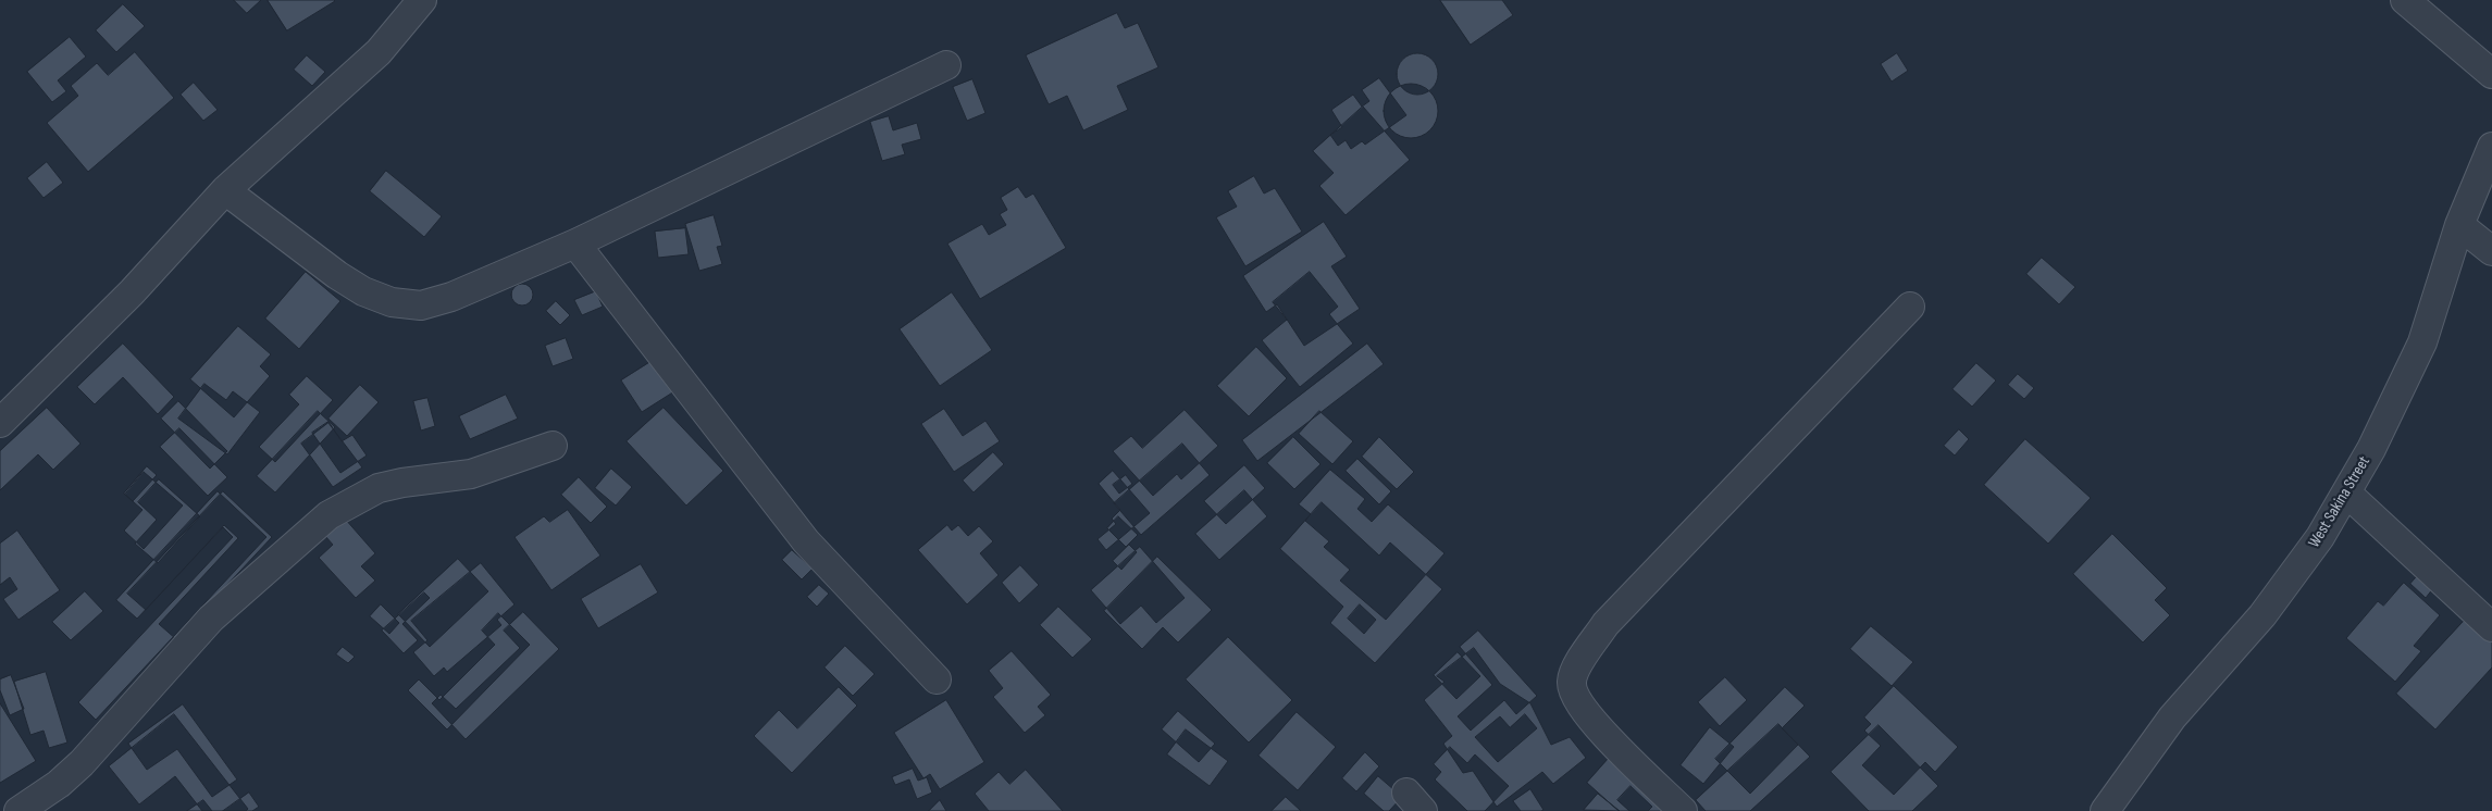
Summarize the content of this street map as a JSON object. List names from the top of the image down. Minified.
{"streets":{"street":["West Sakina Street"]}}
